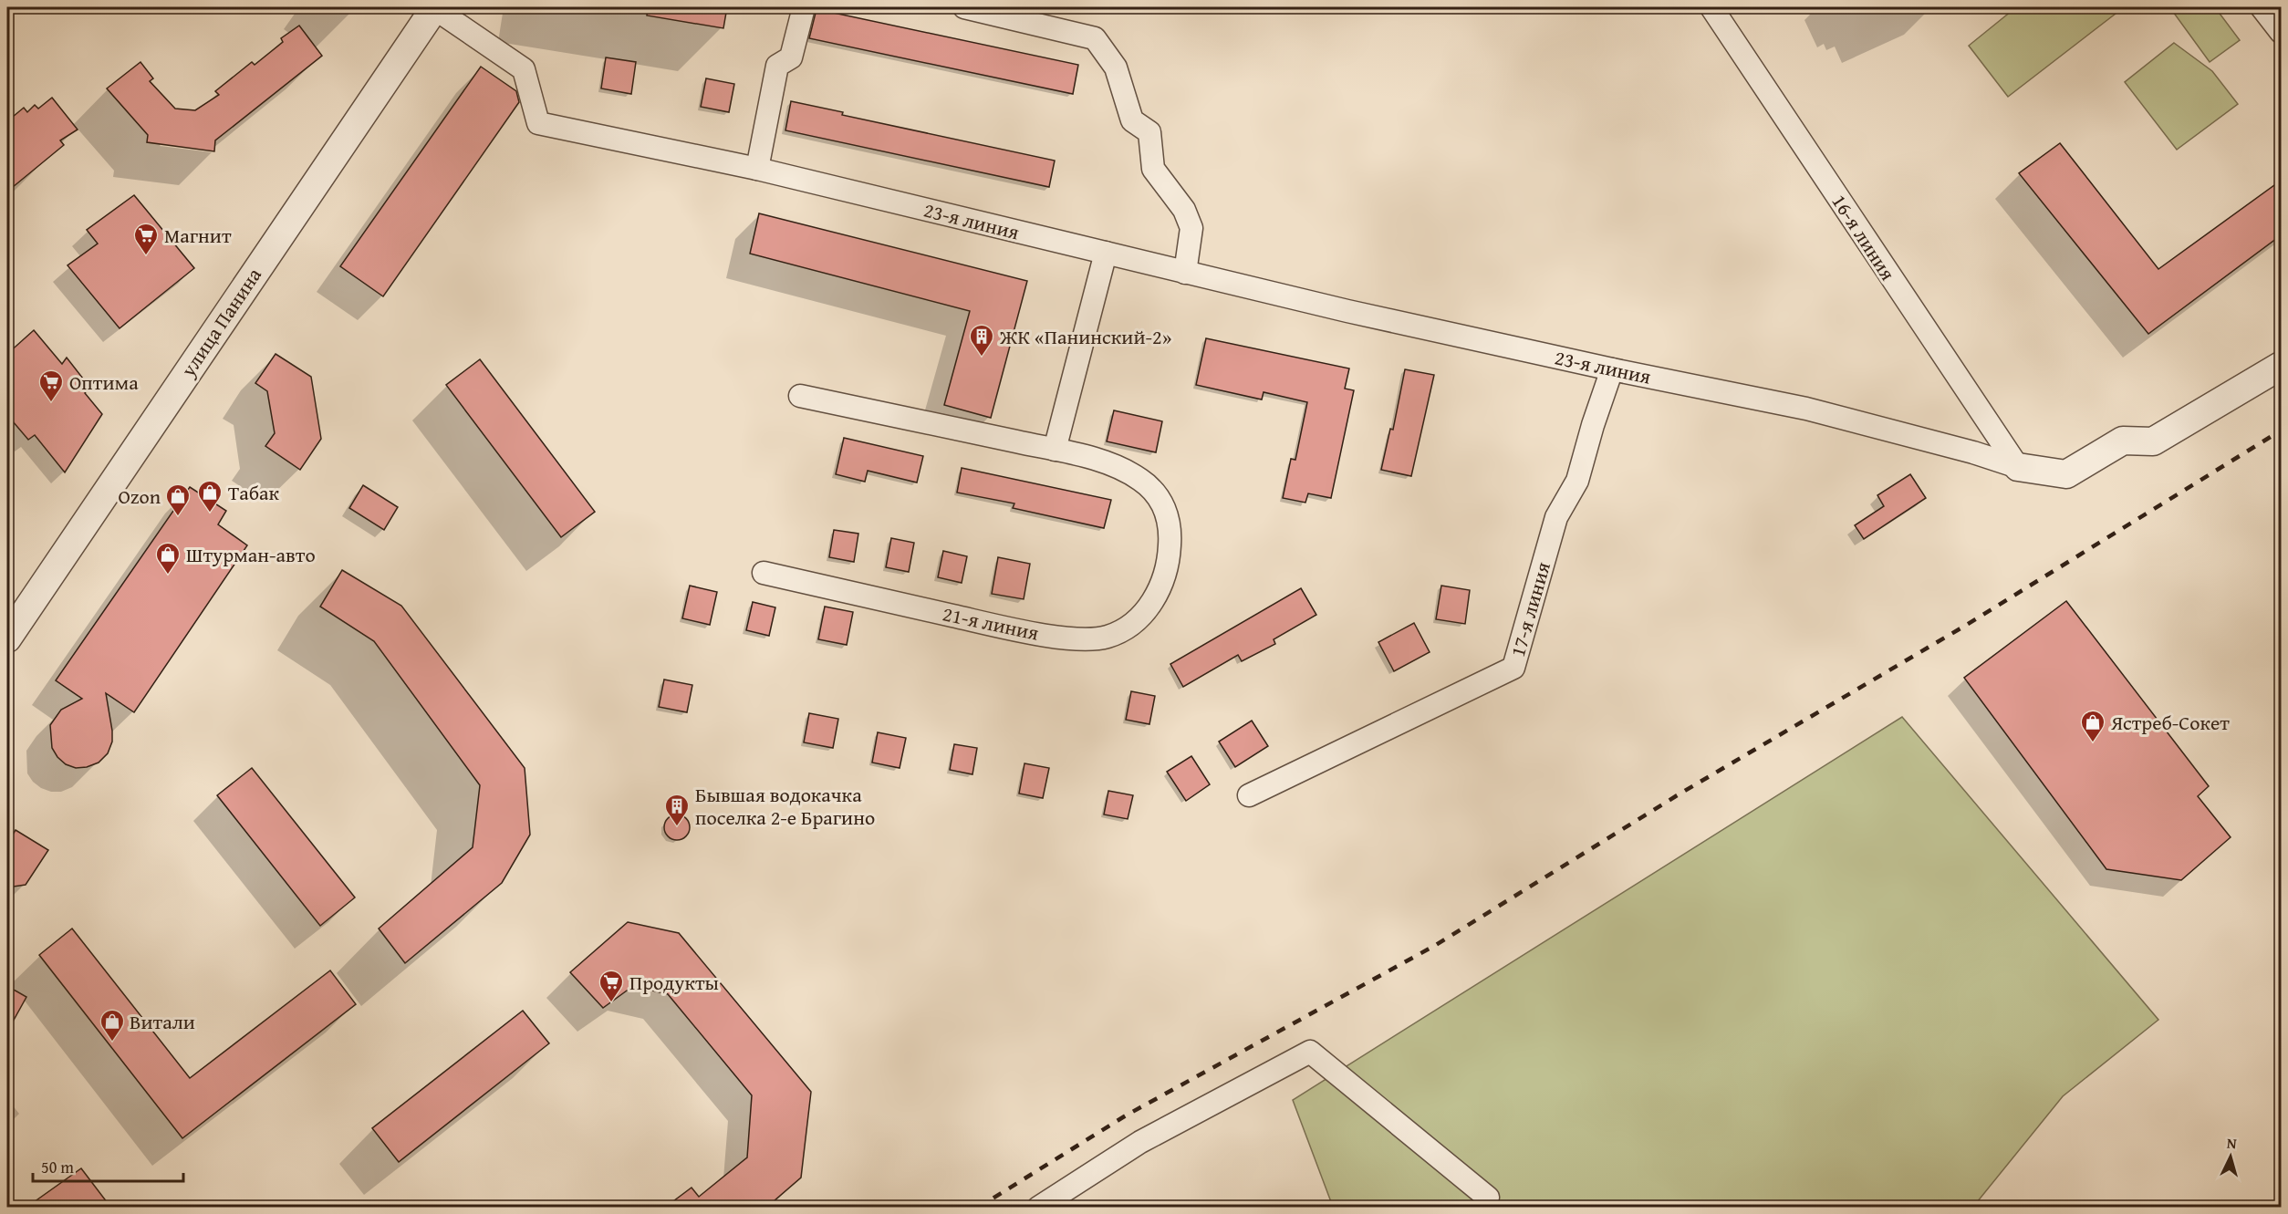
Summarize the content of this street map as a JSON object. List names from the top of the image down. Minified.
{"streets":{"street":["23-я линия","16-я линия","улица Панина","17-я линия","21-я линия"]},"crossings":[["23-я линия","16-я линия"],["23-я линия","улица Панина"],["23-я линия","17-я линия"]],"places":{"supermarket":["Магнит","Оптима","Продукты"],"building":["ЖК «Панинский-2»","Бывшая водокачка поселка 2-е Брагино"],"shop":["Табак","Ozon","Штурман-авто","Ястреб-Сокет","Витали"]},"scale_bar":"50 m","north":"top"}
